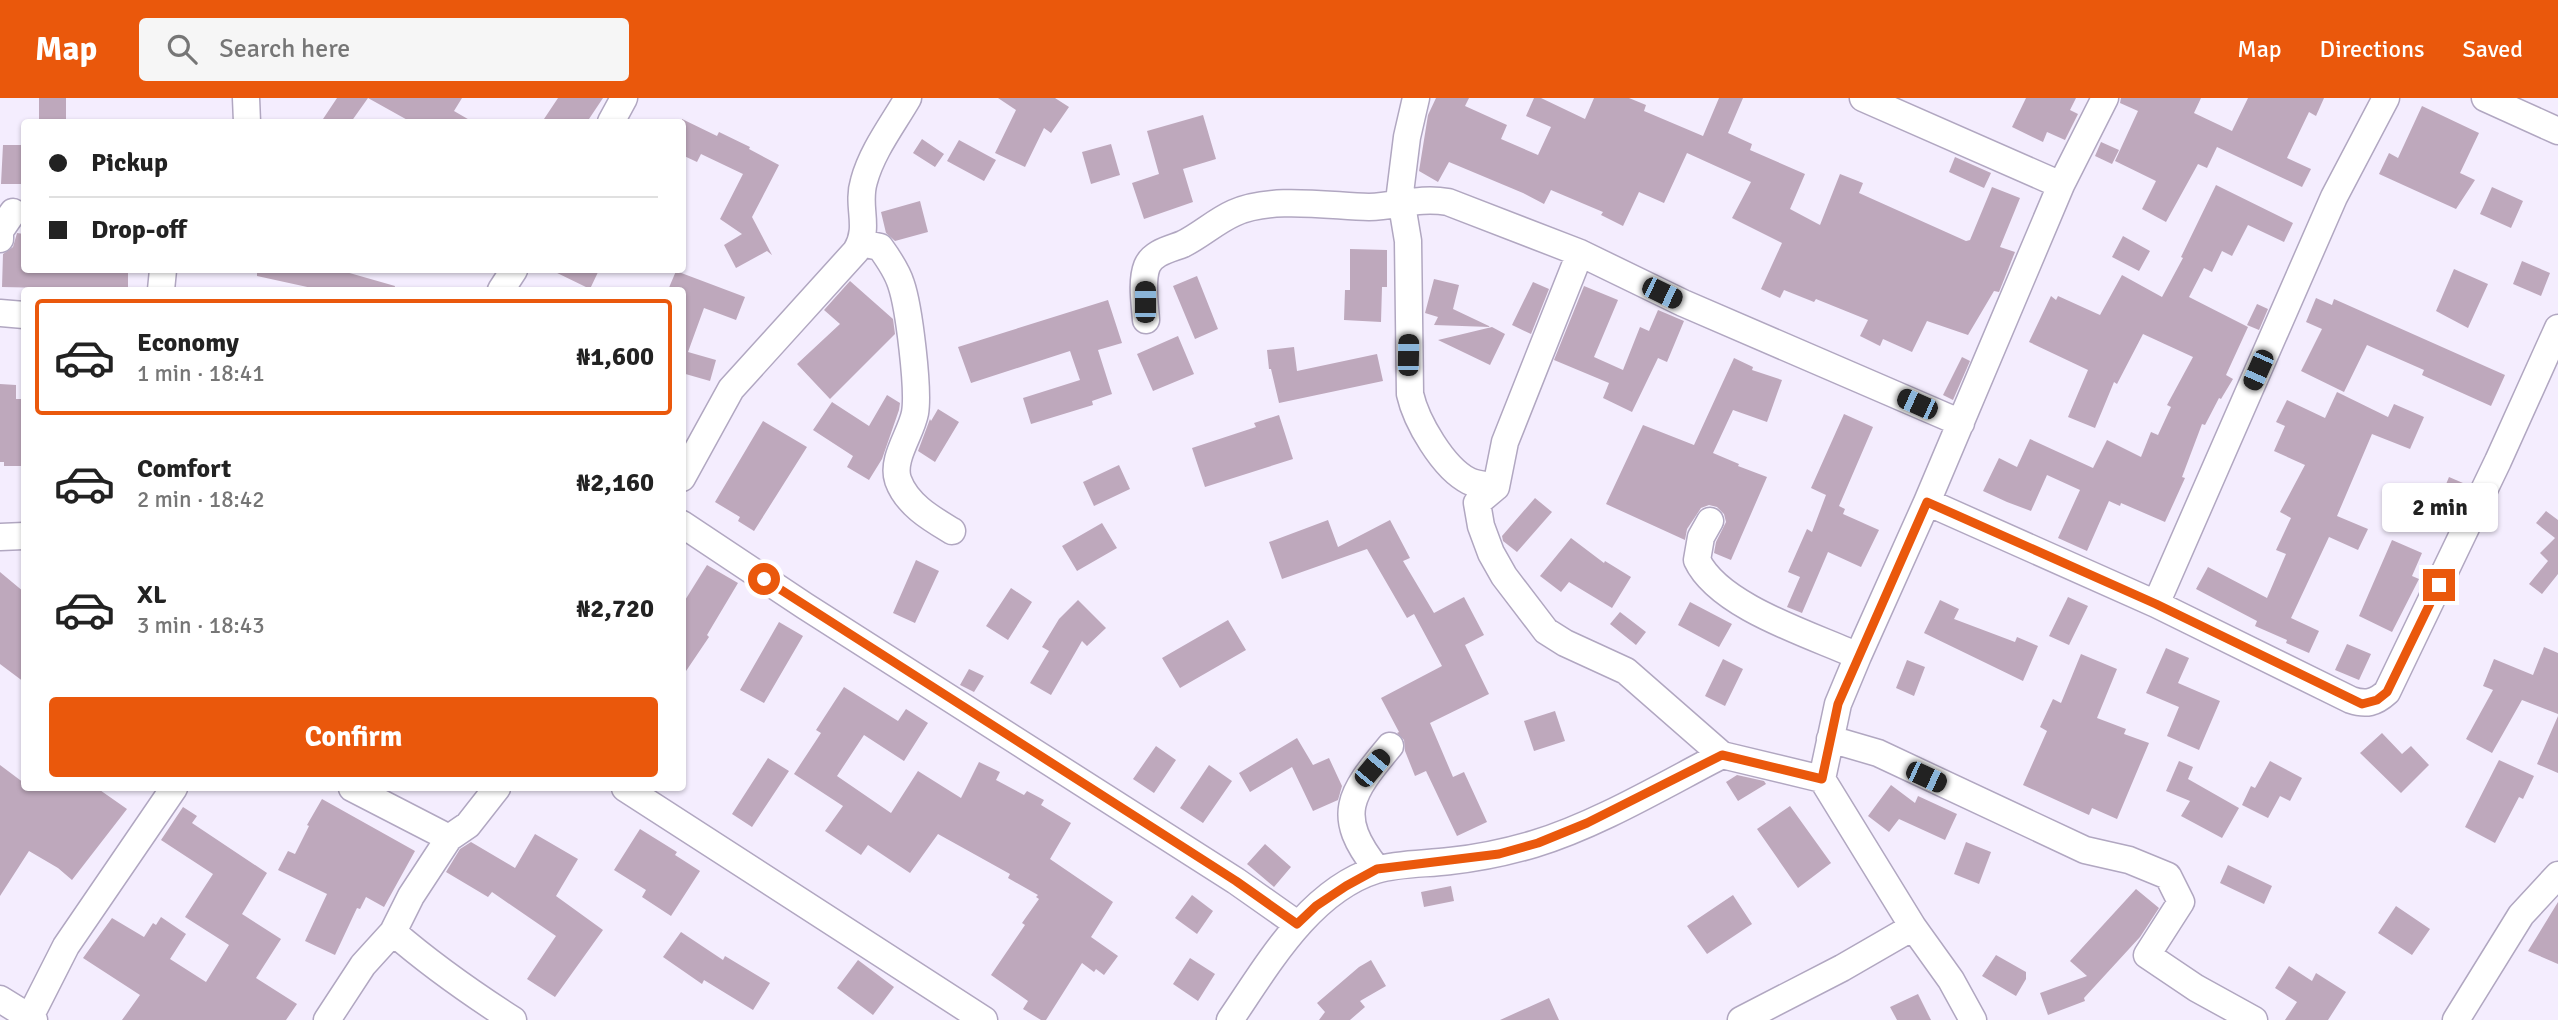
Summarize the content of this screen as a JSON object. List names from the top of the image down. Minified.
{"page":{"header":"Map","search":"Search here","nav":["Map","Directions","Saved"],"banner":["Pickup","Drop-off"],"list":[{"name":"Economy","note":"1 min · 18:41","value":"₦1,600"},{"name":"Comfort","note":"2 min · 18:42","value":"₦2,160"},{"name":"XL","note":"3 min · 18:43","value":"₦2,720"}],"bubble":"2 min","buttons":"Confirm"}}
